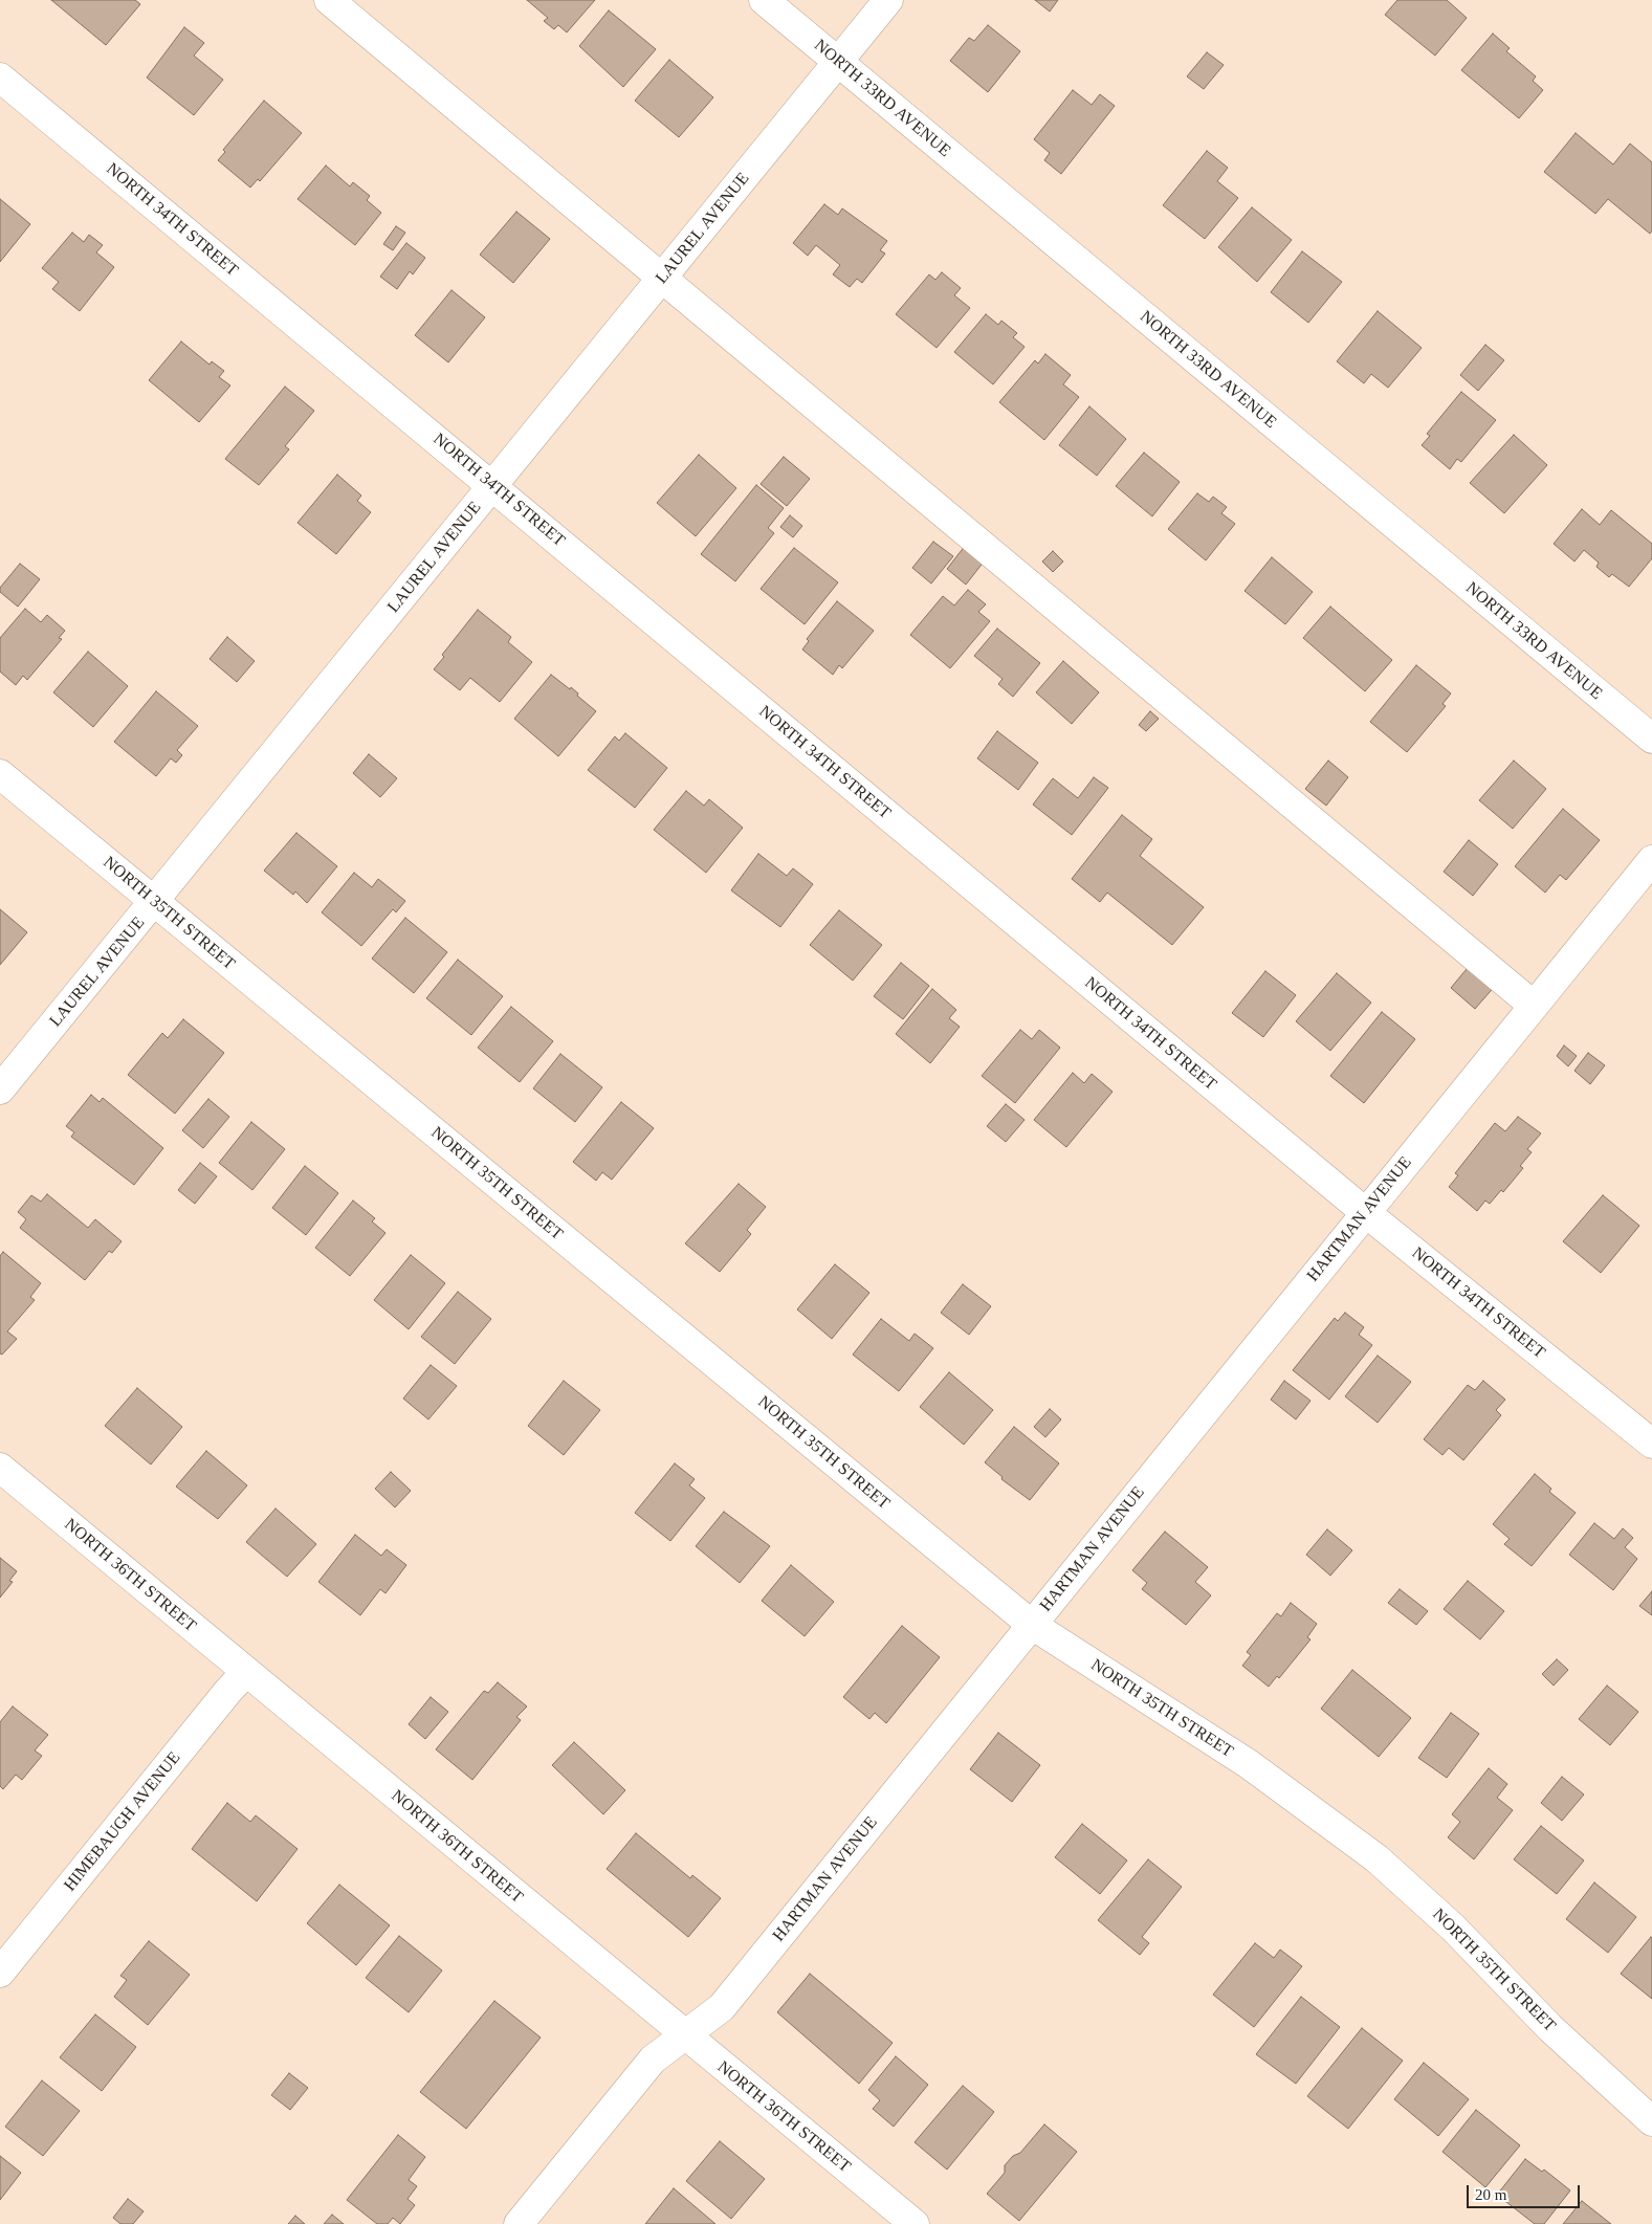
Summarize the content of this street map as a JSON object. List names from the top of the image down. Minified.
{"streets":{"street":["NORTH 33RD AVENUE","NORTH 34TH STREET","LAUREL AVENUE","NORTH 35TH STREET","HARTMAN AVENUE","NORTH 36TH STREET","HIMEBAUGH AVENUE"]},"crossings":[["NORTH 33RD AVENUE","LAUREL AVENUE"],["NORTH 34TH STREET","LAUREL AVENUE"],["NORTH 34TH STREET","HARTMAN AVENUE"],["LAUREL AVENUE","NORTH 35TH STREET"],["NORTH 35TH STREET","HARTMAN AVENUE"],["HARTMAN AVENUE","NORTH 36TH STREET"],["NORTH 36TH STREET","HIMEBAUGH AVENUE"]],"scale_bar":"20 m"}
